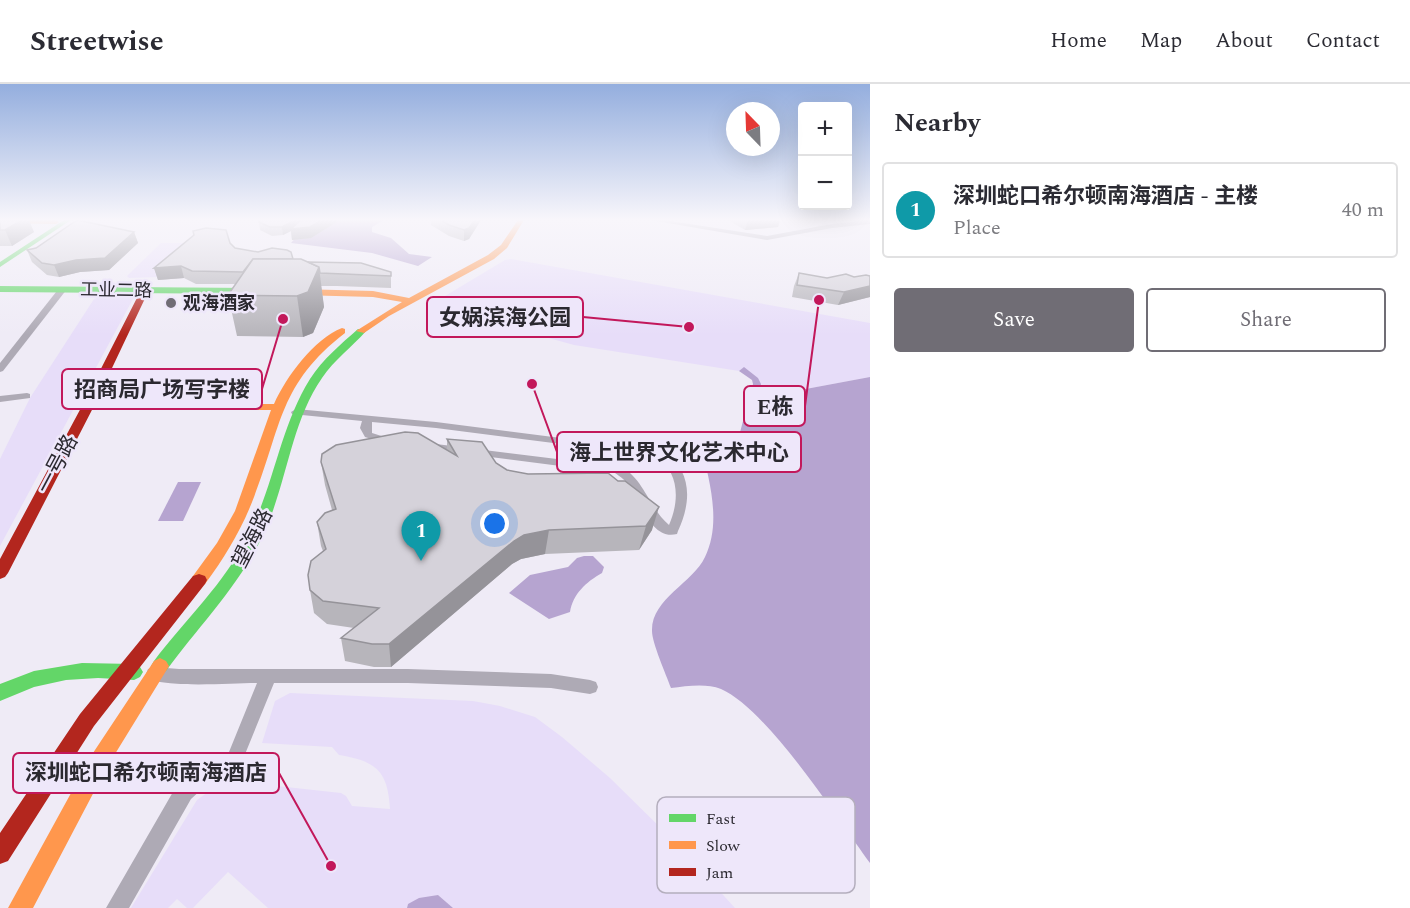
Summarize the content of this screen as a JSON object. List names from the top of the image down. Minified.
{"streets":{"main road":["工业二路","一号路","望海路"]},"crossings":[["工业二路","一号路"],["工业二路","望海路"]],"places":["E栋","观海酒家","招商局广场写字楼","女娲滨海公园","海上世界文化艺术中心","深圳蛇口希尔顿南海酒店"],"legend":["Fast","Slow","Jam"],"north":"top left","page":{"header":"Streetwise","nav":["Home","Map","About","Contact"],"heading":"Nearby","map_buttons":["+","−"],"list":[{"mark":"1","name":"深圳蛇口希尔顿南海酒店 - 主楼","note":"Place","value":"40 m"}],"buttons":["Save","Share"],"pins":"1"}}
